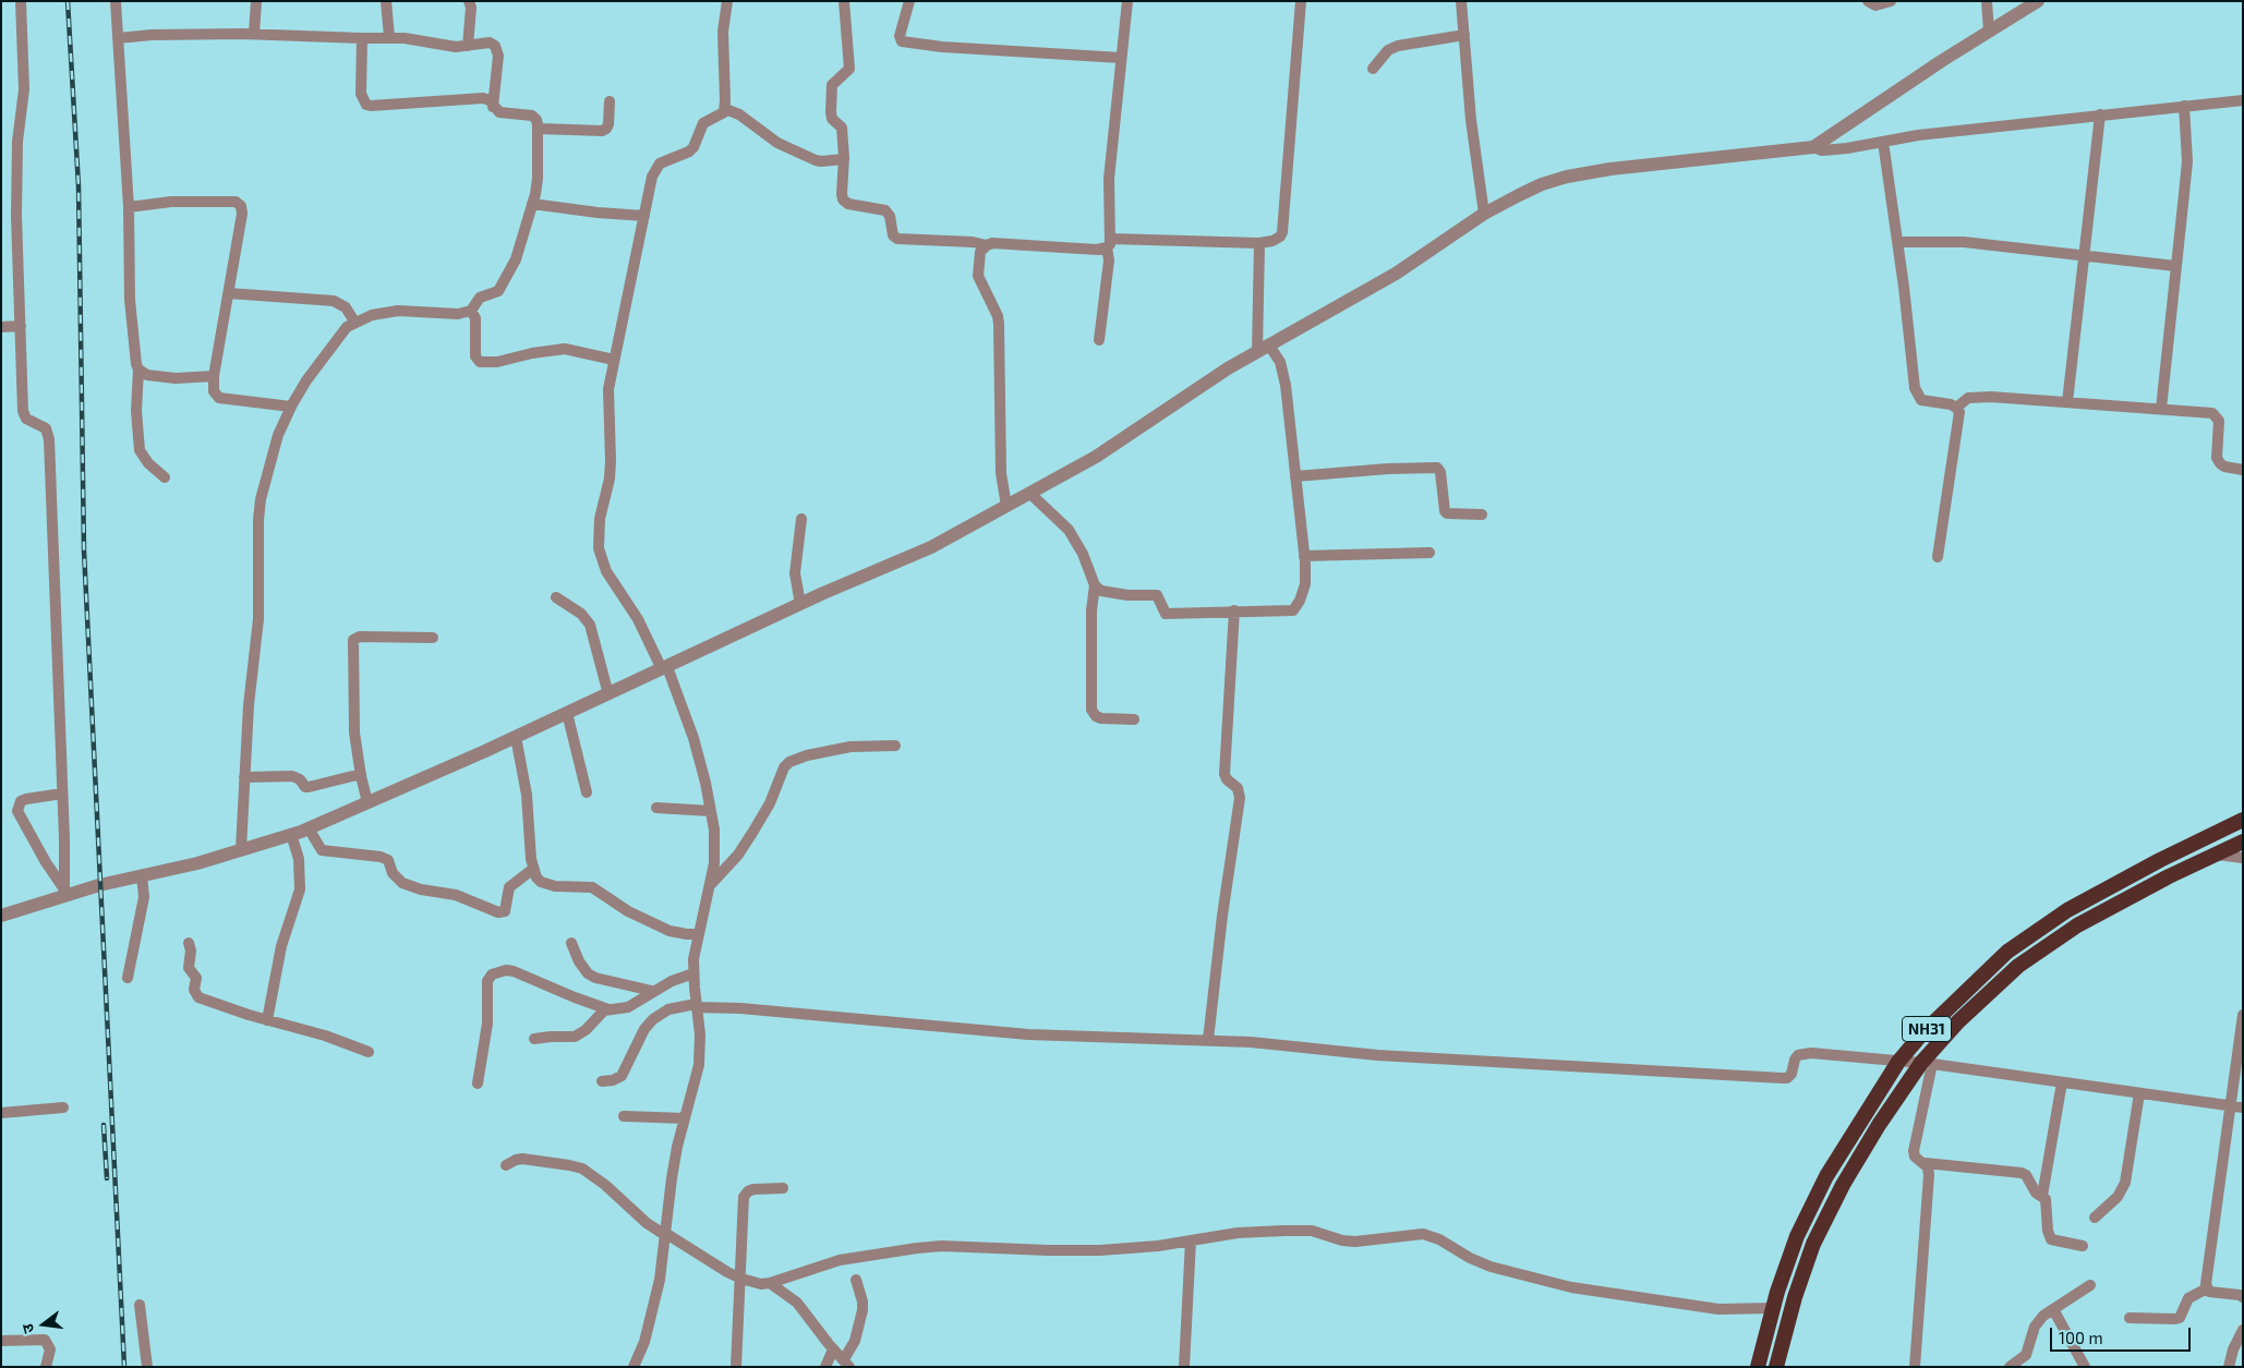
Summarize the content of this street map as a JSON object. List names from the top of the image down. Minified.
{"streets":{"highway":["NH31"]},"scale_bar":"100 m","north":"left"}
